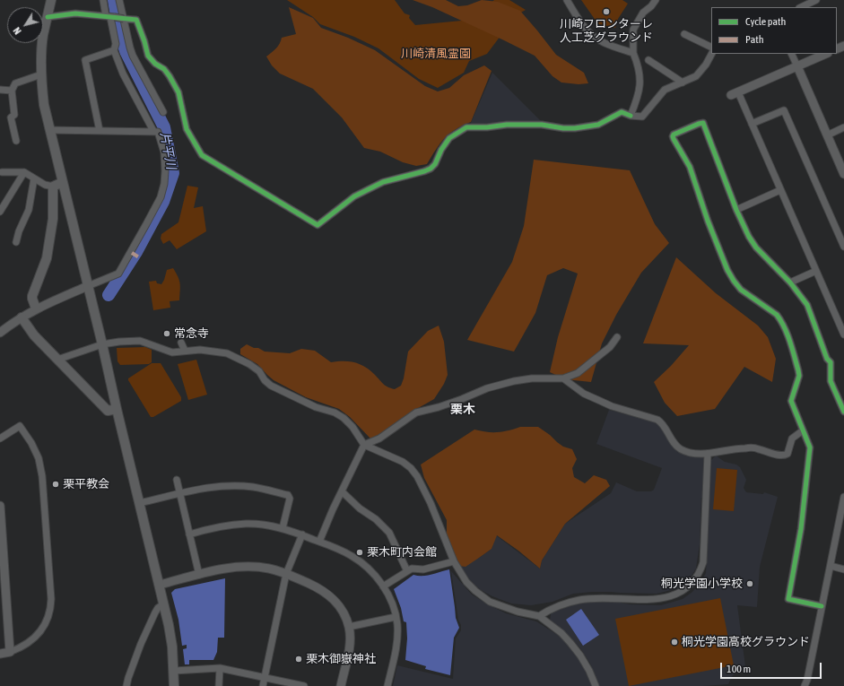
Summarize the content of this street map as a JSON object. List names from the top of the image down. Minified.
{"districts":["栗木"],"water":["片平川"],"parks":["川崎清風霊園"],"places":["川崎フロンターレ 人工芝グラウンド","常念寺","栗平教会","栗木町内会館","桐光学園小学校","桐光学園高校グラウンド","栗木御嶽神社"],"legend":["Cycle path","Path"],"scale_bar":"100 m","north":"bottom left"}
